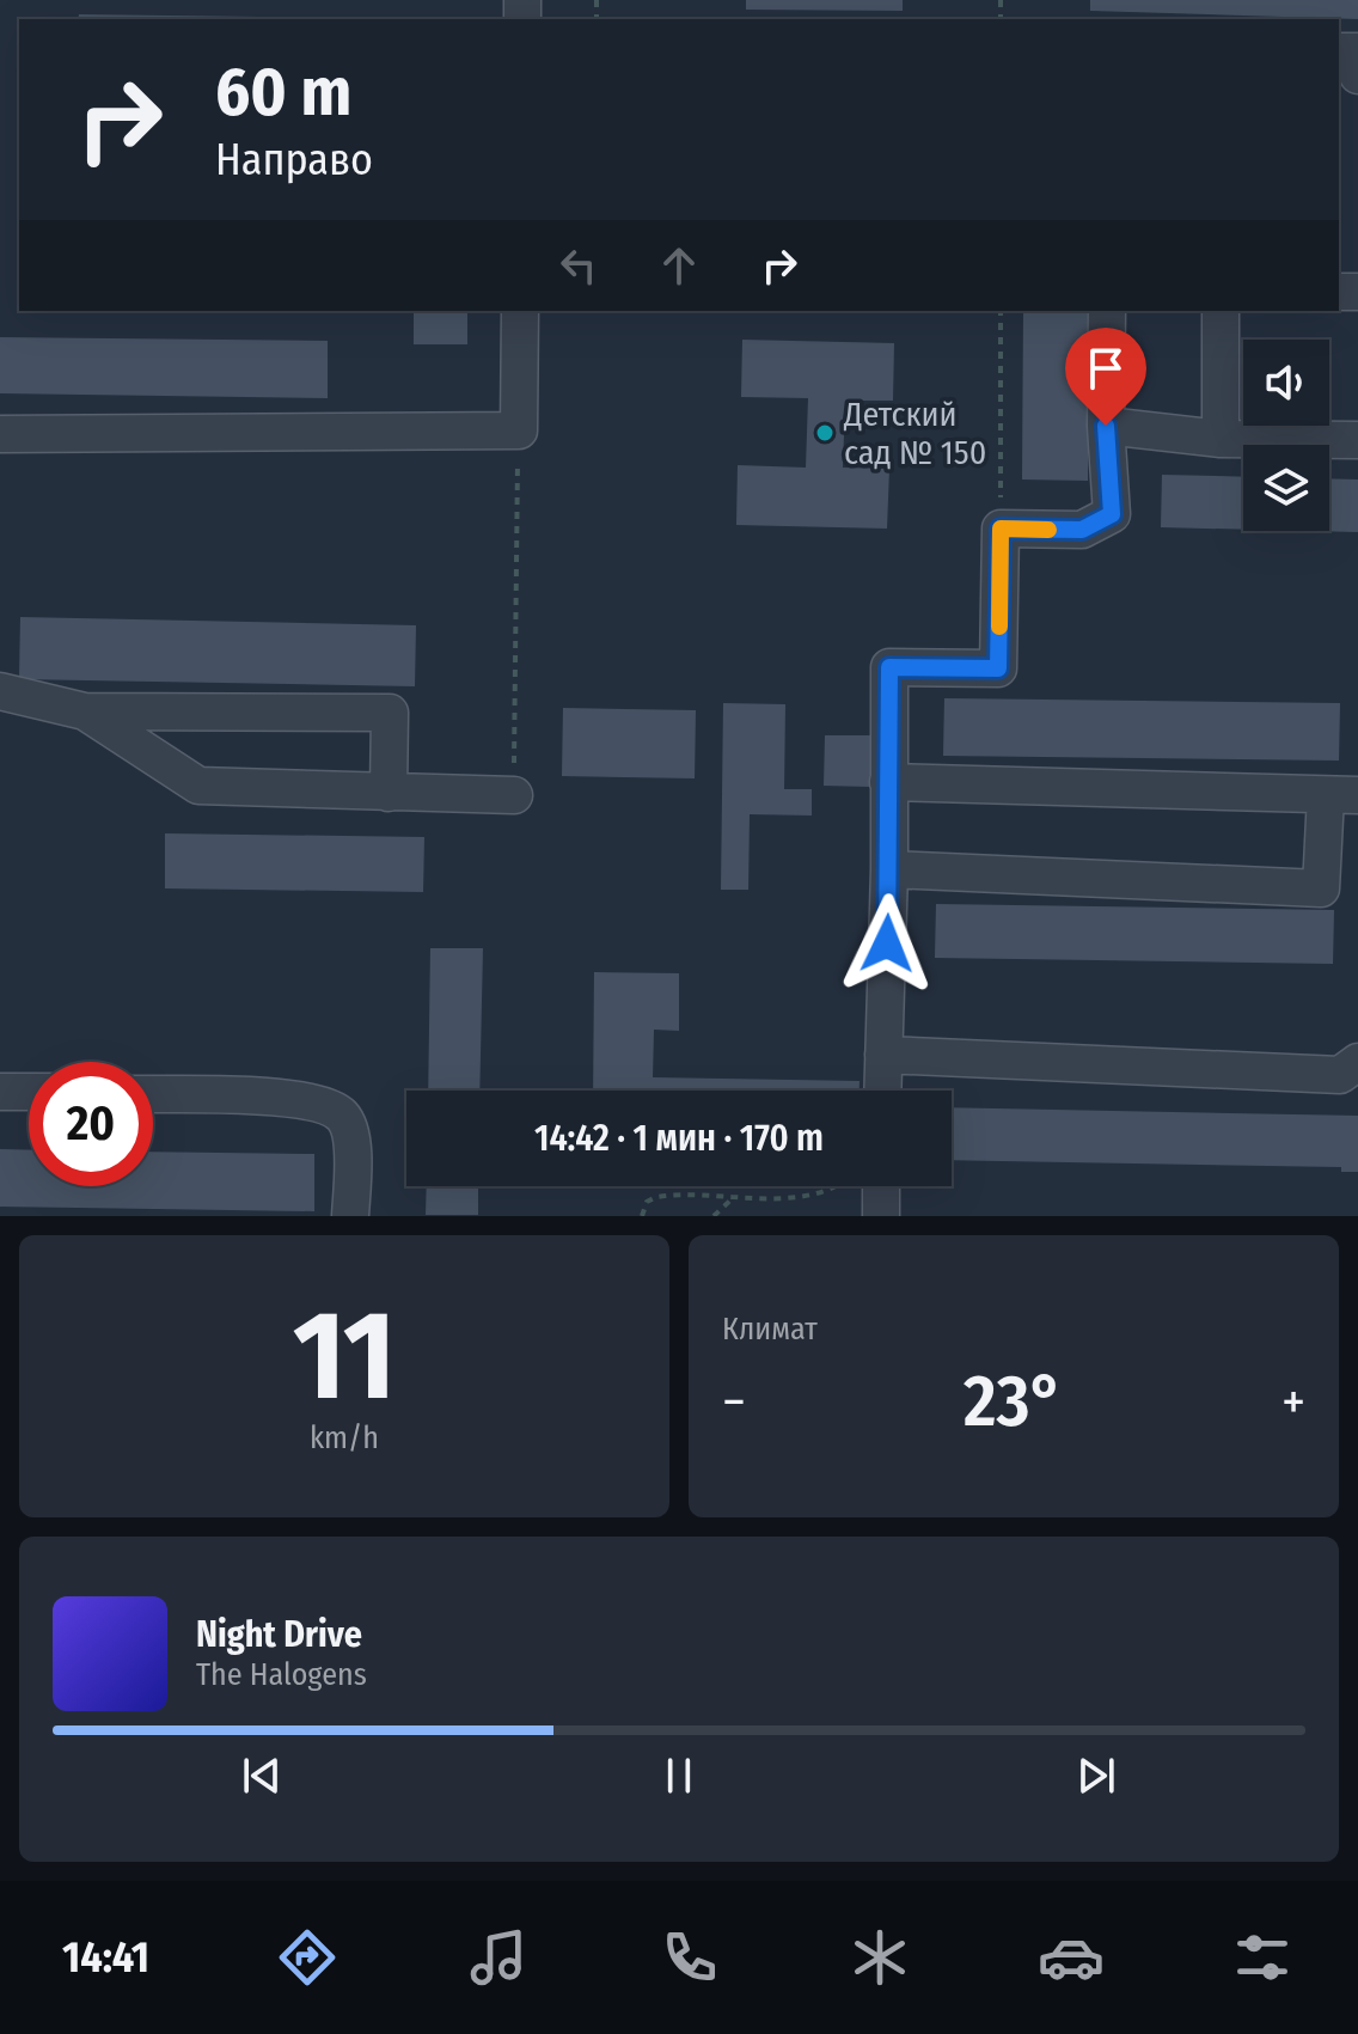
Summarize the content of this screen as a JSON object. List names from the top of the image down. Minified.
{"places":["Детский сад № 150"],"page":{"turn":["60 m","Направо"],"limit":"20","trip":"14:42 · 1 мин · 170 m","tile":[["11","km/h"],"Климат"],"heat":["−","23°","+"],"song":["Night Drive","The Halogens"],"tabs":"14:41"}}
